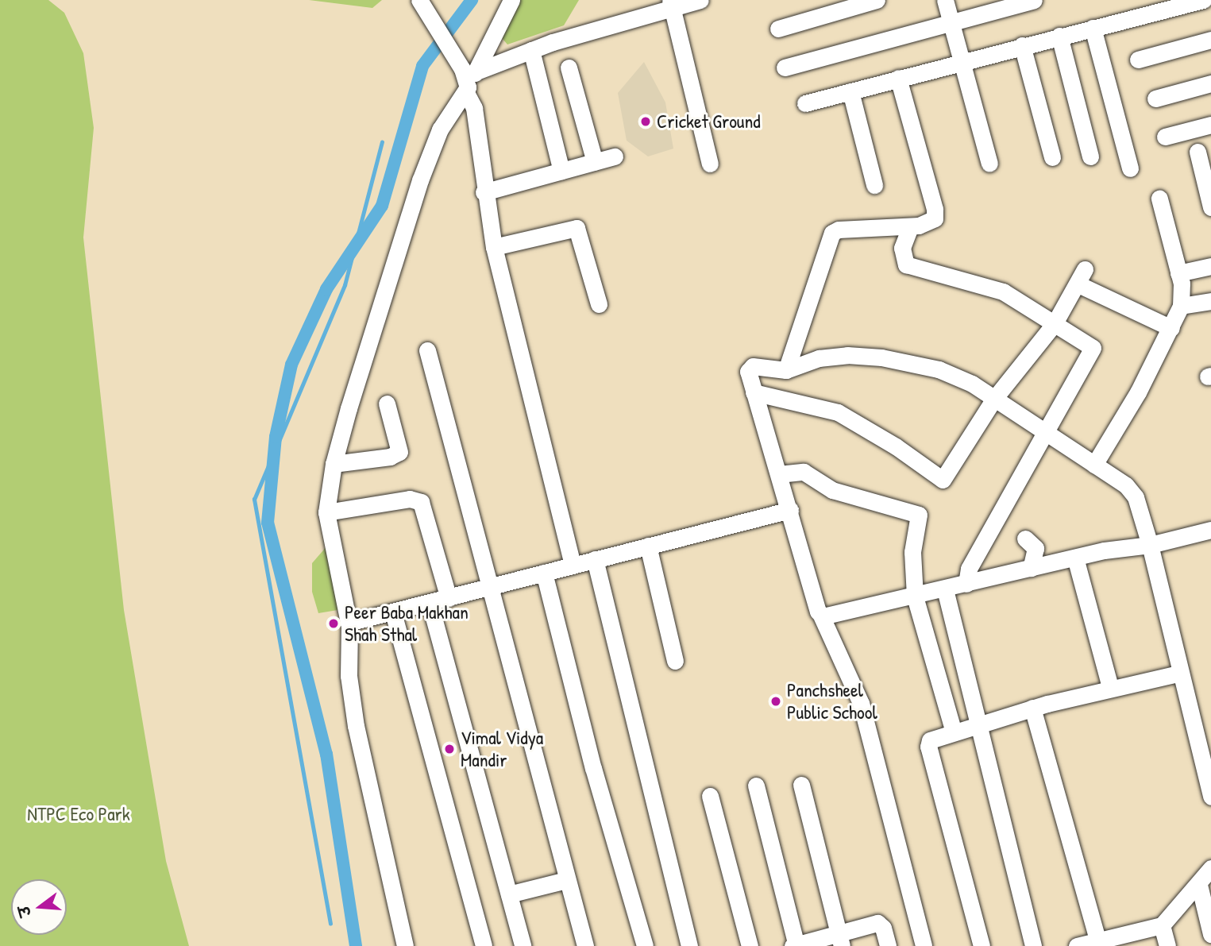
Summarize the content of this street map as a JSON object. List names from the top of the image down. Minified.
{"parks":["NTPC Eco Park"],"places":["Cricket Ground","Peer Baba Makhan Shah Sthal","Panchsheel Public School","Vimal Vidya Mandir"],"north":"left"}
